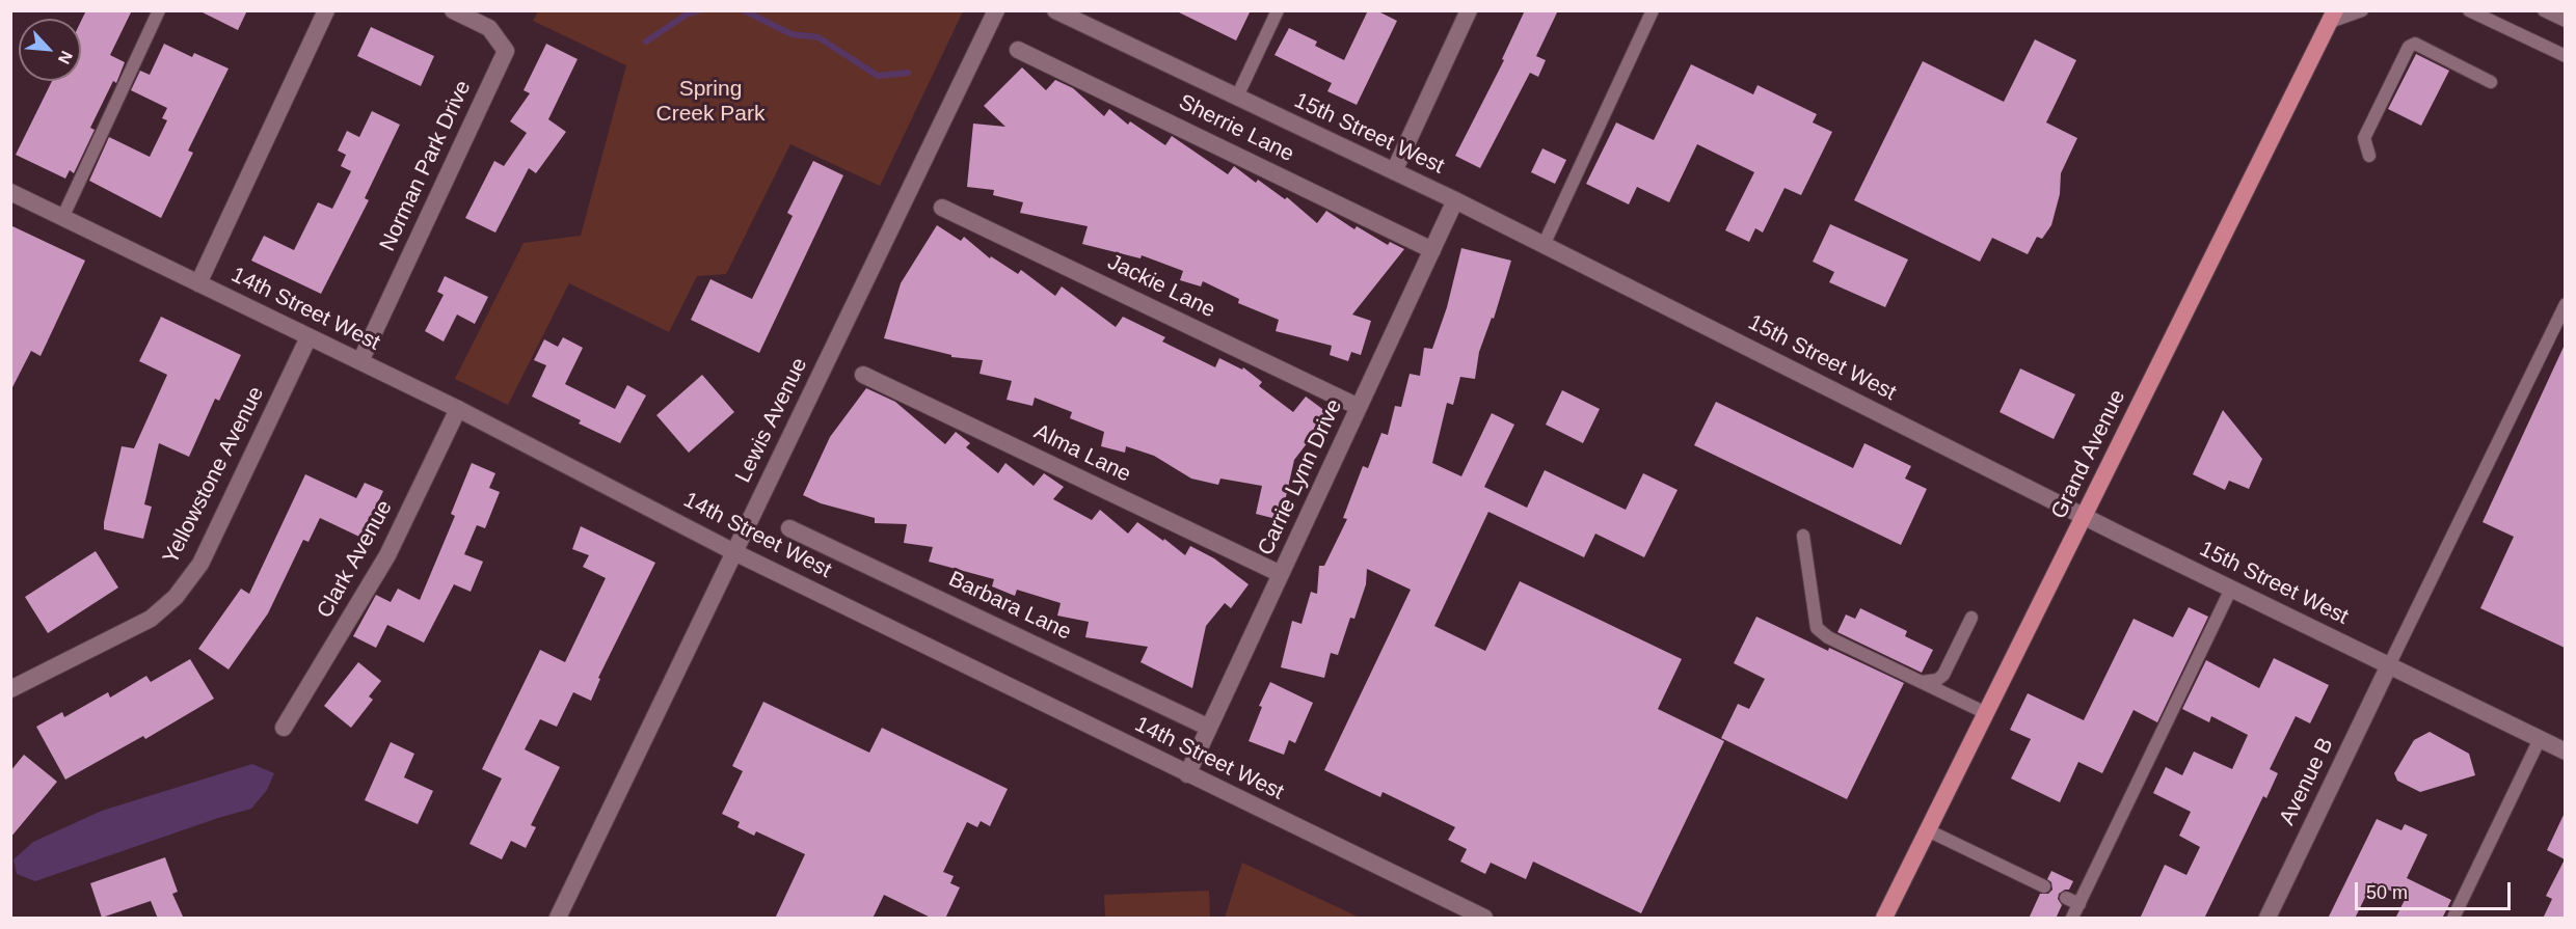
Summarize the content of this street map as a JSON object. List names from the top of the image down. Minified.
{"streets":{"main road":["Grand Avenue"],"street":["Sherrie Lane","15th Street West","Norman Park Drive","Jackie Lane","14th Street West","Lewis Avenue","Alma Lane","Yellowstone Avenue","Carrie Lynn Drive","Clark Avenue","Barbara Lane","Avenue B"]},"crossings":[["Sherrie Lane","Carrie Lynn Drive"],["15th Street West","Grand Avenue"],["15th Street West","Carrie Lynn Drive"],["15th Street West","Avenue B"],["Norman Park Drive","14th Street West"],["Jackie Lane","Carrie Lynn Drive"],["14th Street West","Lewis Avenue"],["14th Street West","Yellowstone Avenue"],["14th Street West","Carrie Lynn Drive"],["14th Street West","Clark Avenue"],["Alma Lane","Carrie Lynn Drive"],["Carrie Lynn Drive","Barbara Lane"]],"parks":["Spring Creek Park"],"scale_bar":"50 m","north":"bottom right"}
